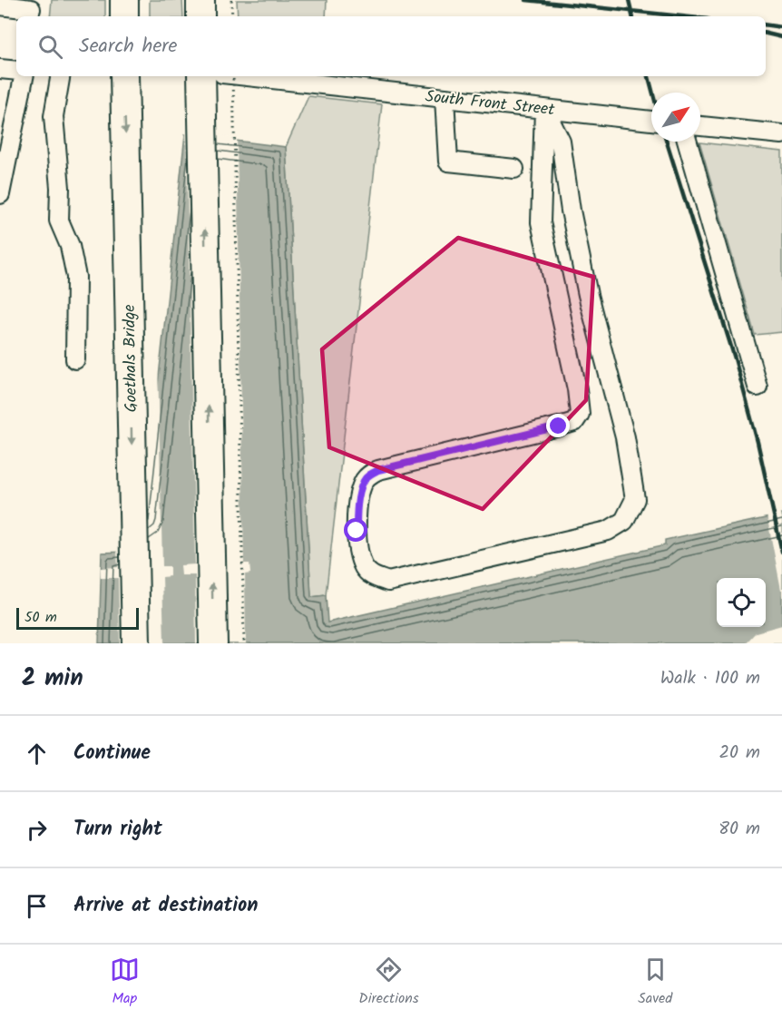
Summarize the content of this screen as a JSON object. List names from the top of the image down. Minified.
{"streets":{"highway":["Goethals Bridge"],"street":["South Front Street"]},"scale_bar":"50 m","north":"top right","page":{"search":"Search here","scale":"50 m","heading":["2 min","Walk · 100 m"],"list":[["Continue","20 m"],["Turn right","80 m"],"Arrive at destination"],"nav":["Map","Directions","Saved"]}}
